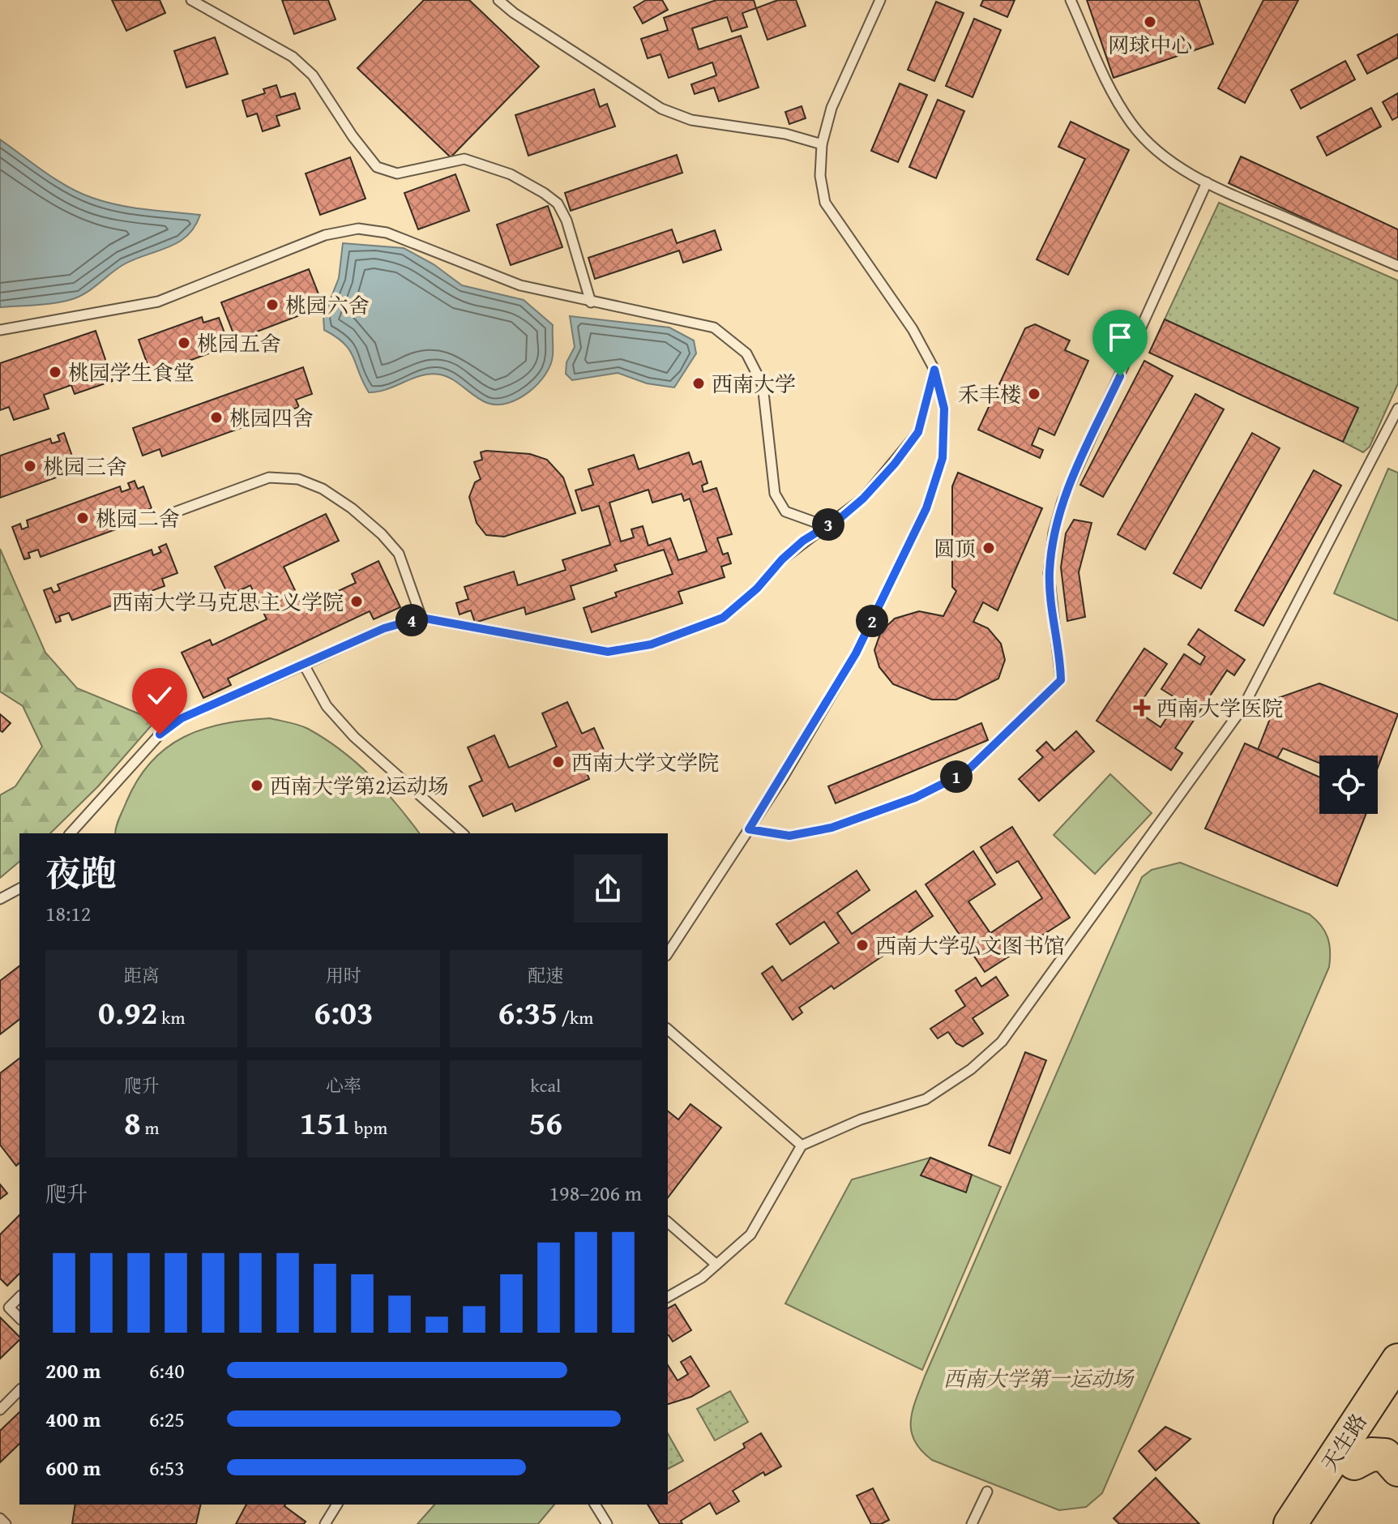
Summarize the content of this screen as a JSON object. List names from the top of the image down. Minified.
{"streets":{"highway":["天生路"]},"parks":["西南大学第一运动场"],"places":{"other":["网球中心","桃园六舍","桃园五舍","桃园学生食堂","西南大学","禾丰楼","桃园四舍","桃园三舍","桃园二舍","圆顶","西南大学马克思主义学院","西南大学文学院","西南大学第2运动场","西南大学弘文图书馆"],"health":["西南大学医院"]},"page":{"pins":["3","4","2","1"],"heading":["夜跑","18:12"],"stats":[["距离","0.92 km"],["用时","6:03"],["配速","6:35 /km"],["爬升","8 m"],["心率","151 bpm"],["kcal","56"]],"chart":["爬升","198–206 m"],"list":[{"name":"200 m","note":"6:40"},{"name":"400 m","note":"6:25"},{"name":"600 m","note":"6:53"}]}}
